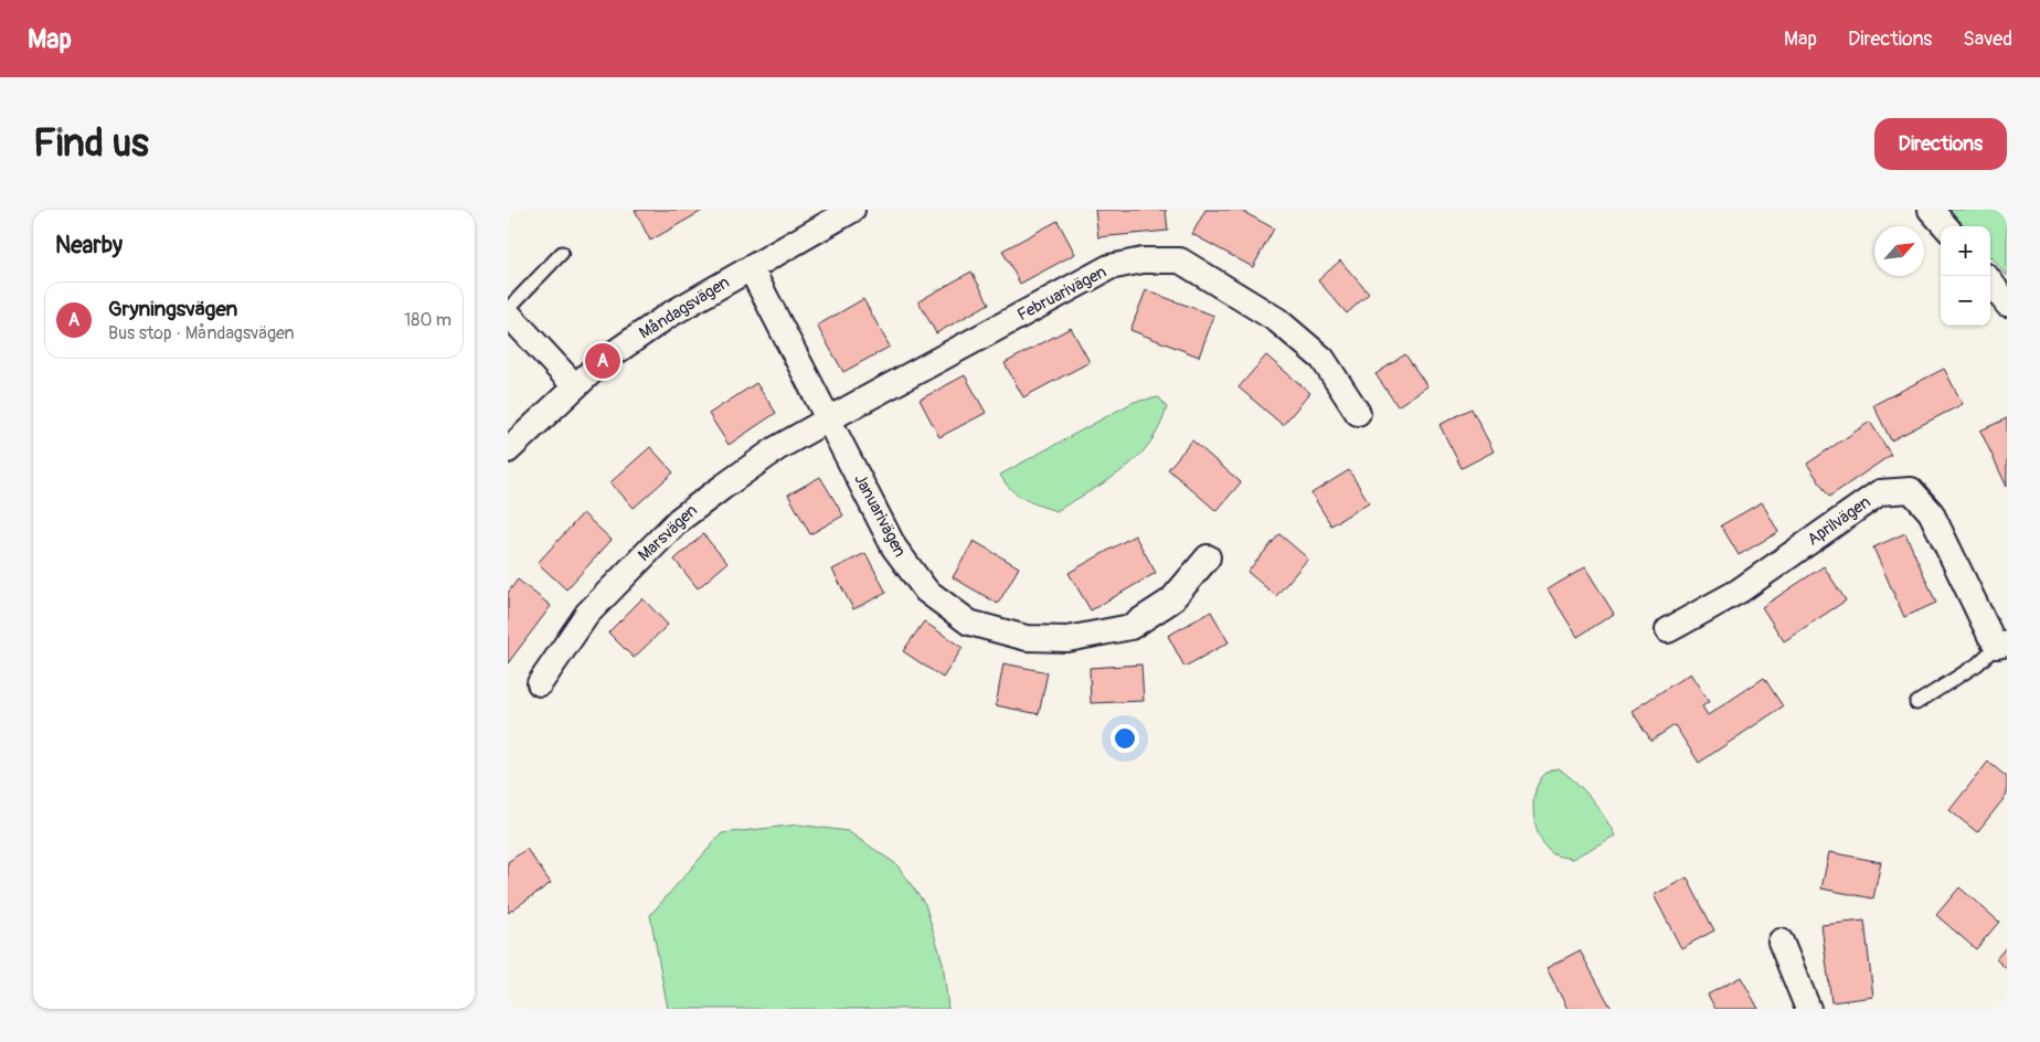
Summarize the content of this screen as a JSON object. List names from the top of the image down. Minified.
{"streets":{"street":["Februarivägen","Måndagsvägen","Januarivägen","Aprilvägen","Marsvägen"]},"crossings":[["Februarivägen","Januarivägen"],["Februarivägen","Marsvägen"],["Måndagsvägen","Januarivägen"],["Januarivägen","Marsvägen"]],"north":"top right","page":{"header":"Map","nav":["Map","Directions","Saved"],"buttons":"Directions","title":"Find us","heading":"Nearby","map_buttons":["+","−"],"list":[{"mark":"A","name":"Gryningsvägen","note":"Bus stop · Måndagsvägen","value":"180 m"}],"pins":"A"}}
